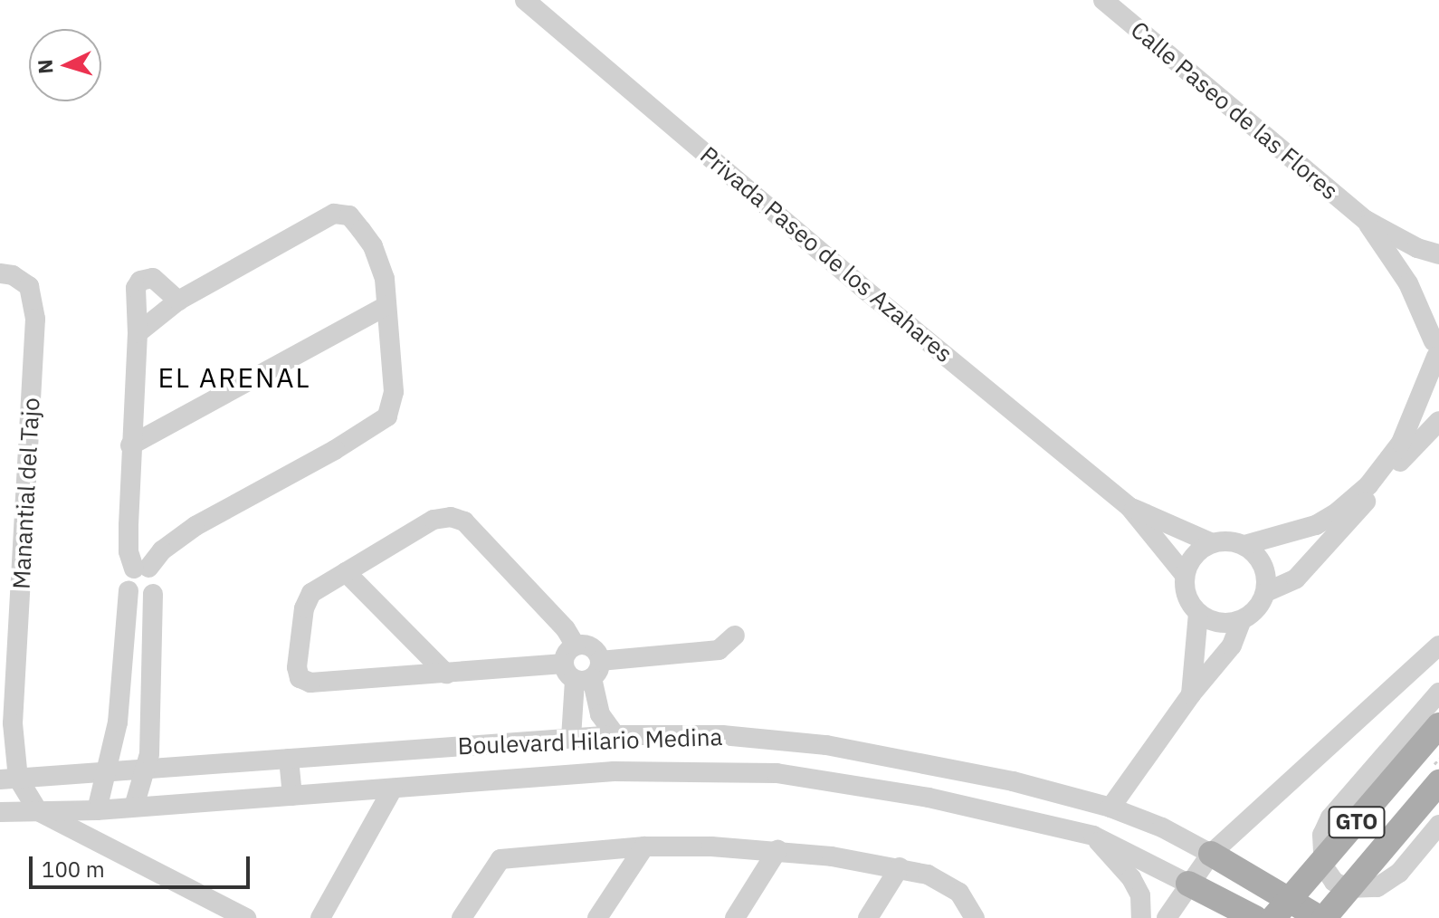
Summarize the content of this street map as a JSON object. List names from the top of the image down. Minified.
{"streets":{"main road":["Boulevard Hilario Medina","GTO"],"street":["Calle Paseo de las Flores","Privada Paseo de los Azahares","Manantial del Tajo"]},"crossings":[["Manantial del Tajo","Boulevard Hilario Medina"],["Boulevard Hilario Medina","GTO"]],"districts":["EL ARENAL"],"scale_bar":"100 m","north":"left"}
